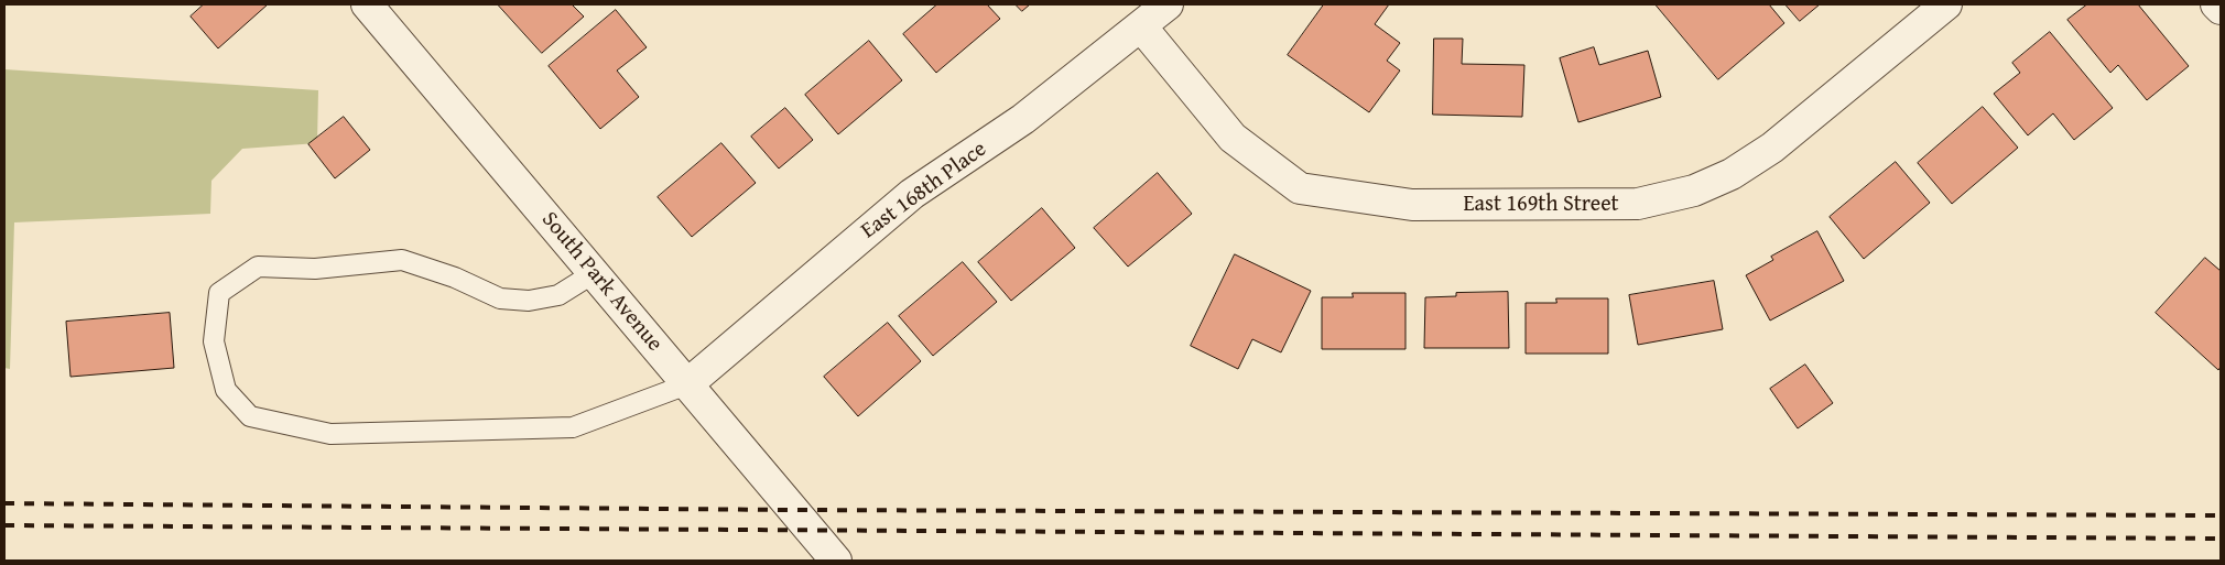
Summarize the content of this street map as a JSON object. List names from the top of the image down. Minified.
{"streets":{"street":["East 168th Place","East 169th Street","South Park Avenue"]},"crossings":[["East 168th Place","East 169th Street"],["East 168th Place","South Park Avenue"]]}
